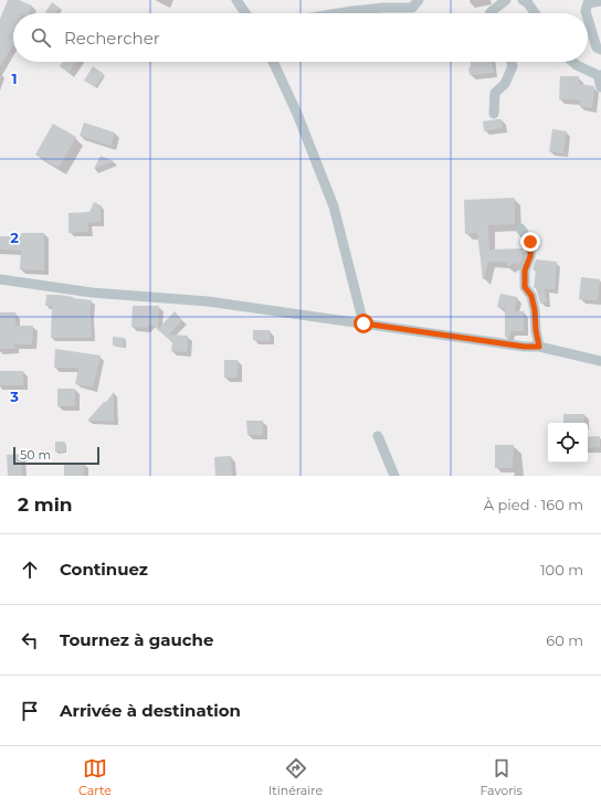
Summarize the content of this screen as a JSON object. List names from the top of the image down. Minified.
{"scale_bar":"50 m","page":{"search":"Rechercher","scale":"50 m","heading":["2 min","À pied · 160 m"],"list":[["Continuez","100 m"],["Tournez à gauche","60 m"],"Arrivée à destination"],"nav":["Carte","Itinéraire","Favoris"]},"grid":{"rows":["1","2","3"]}}
